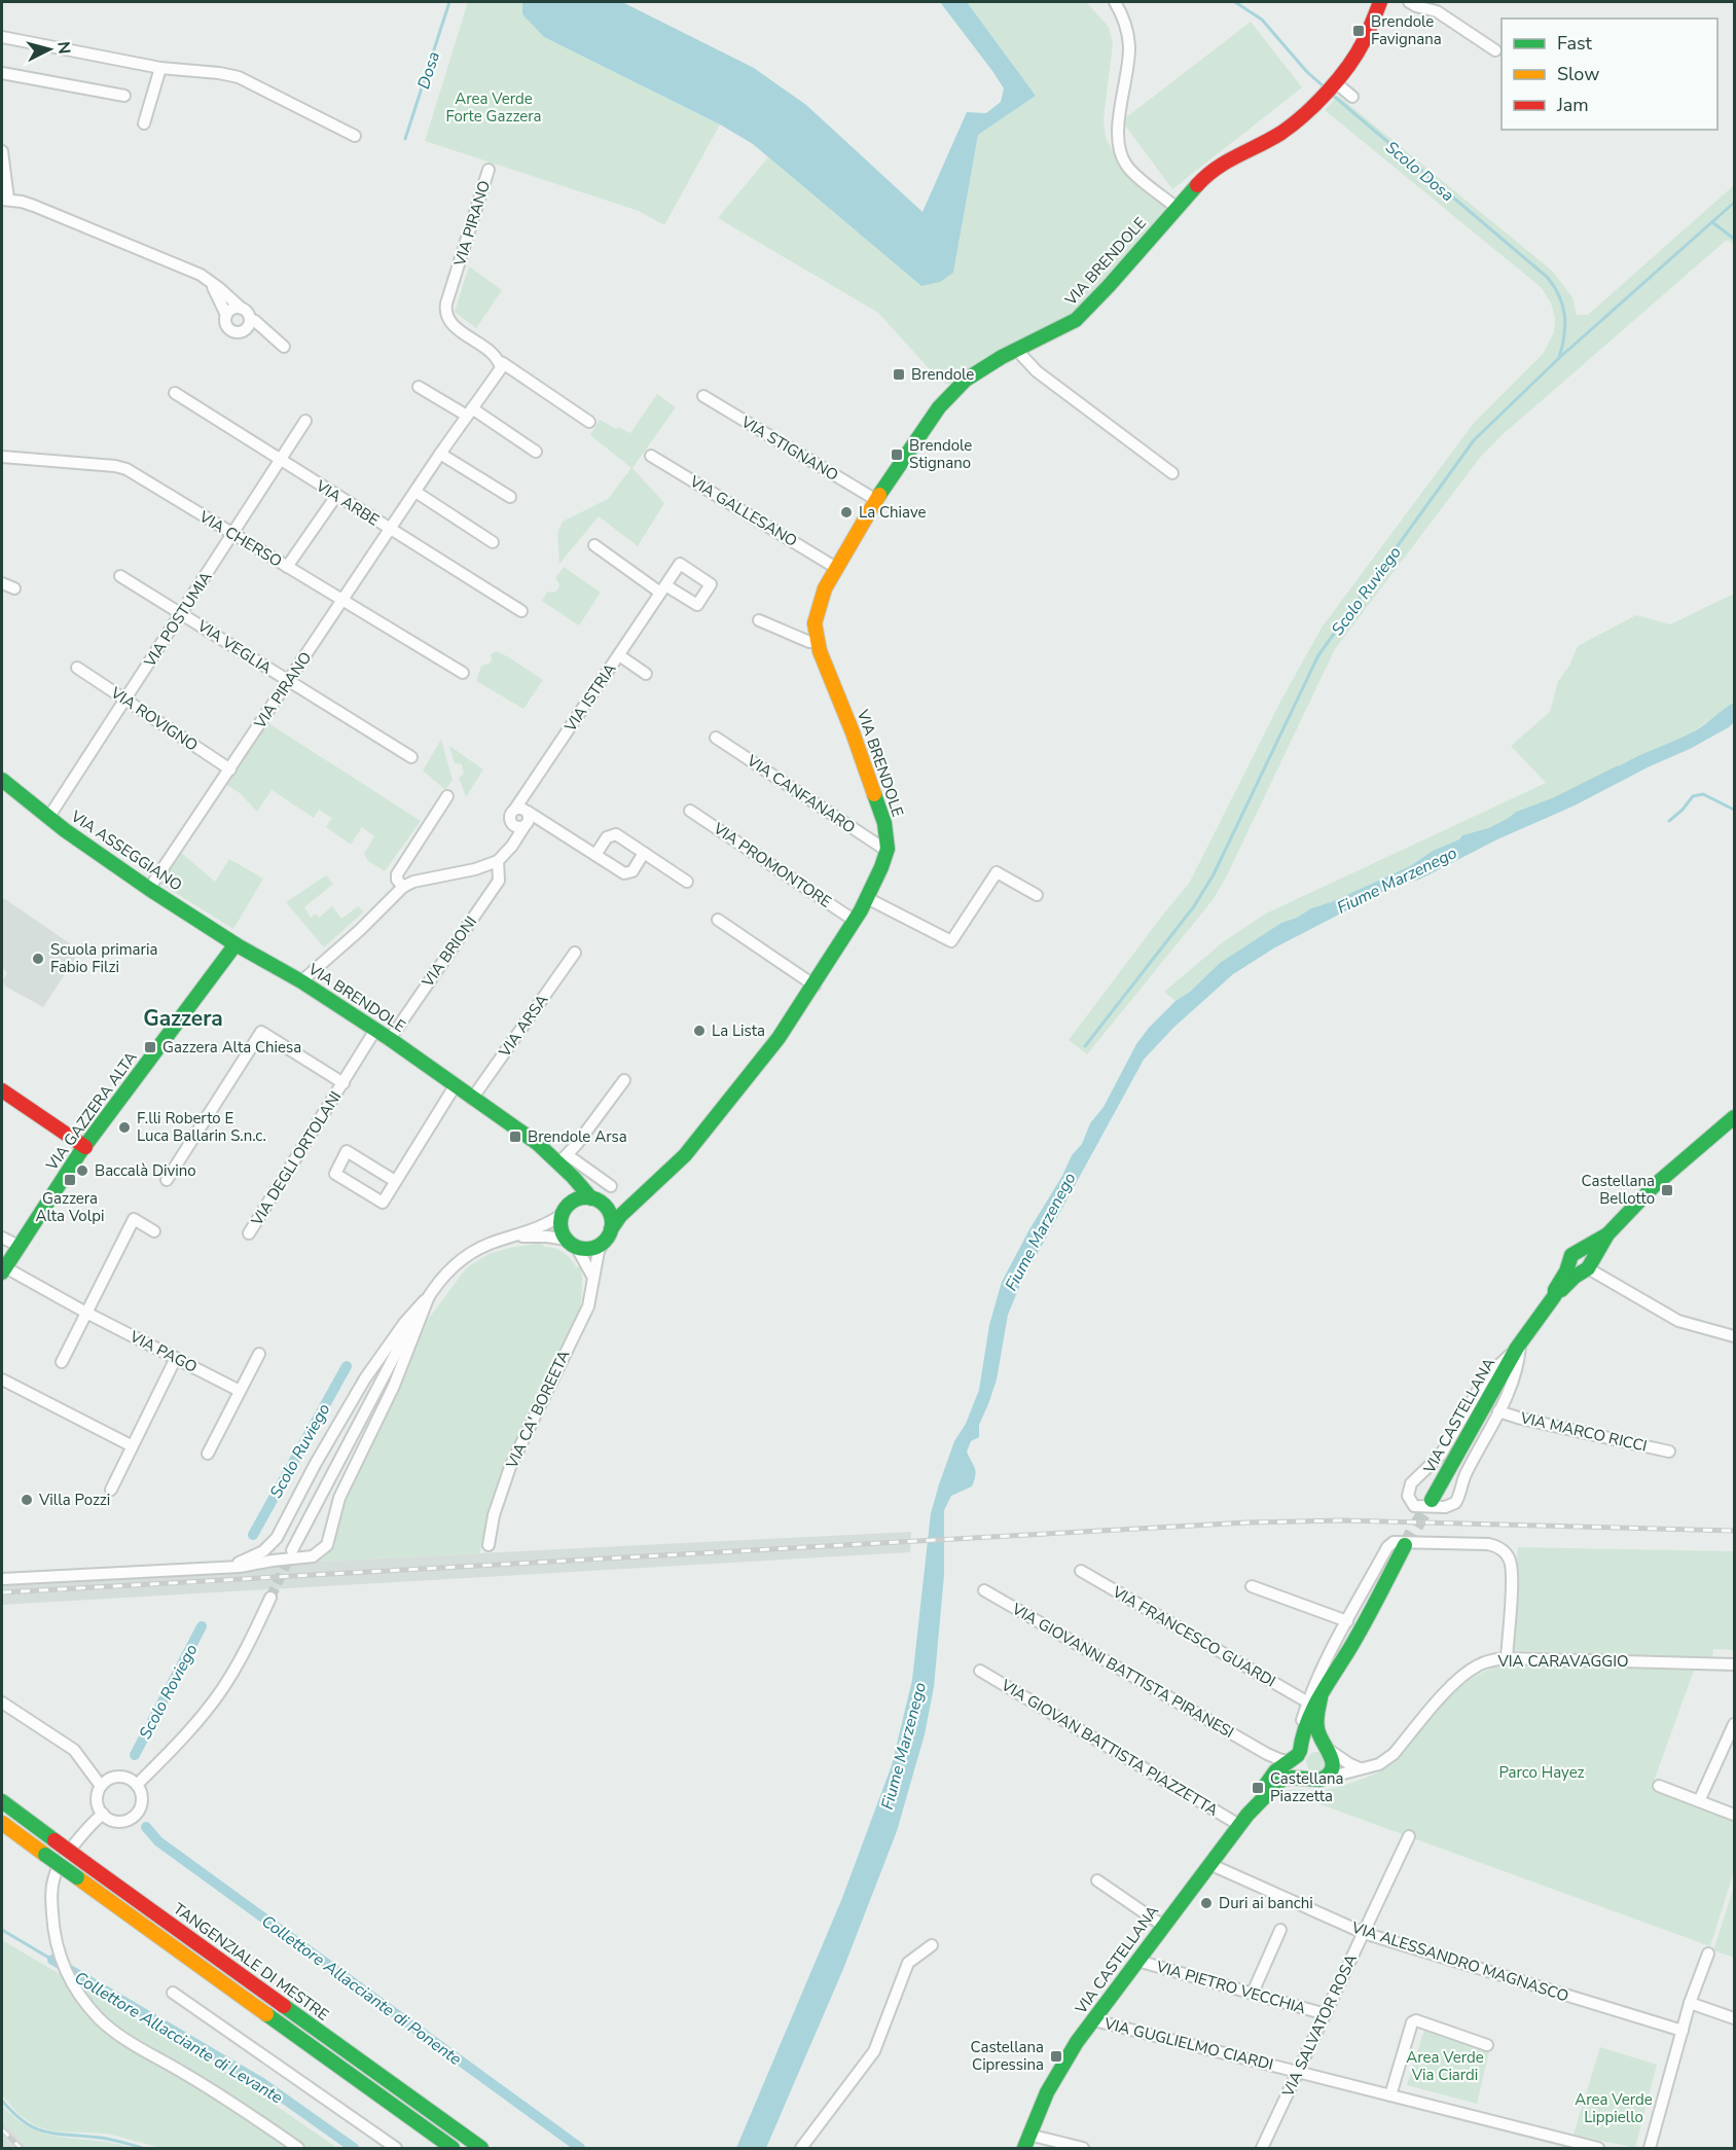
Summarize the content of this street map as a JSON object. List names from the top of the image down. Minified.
{"streets":{"main road":["VIA BRENDOLE","VIA ASSEGGIANO","VIA GAZZERA ALTA","VIA CASTELLANA","TANGENZIALE DI MESTRE"],"street":["VIA PIRANO","VIA STIGNANO","VIA ARBE","VIA GALLESANO","VIA CHERSO","VIA POSTUMIA","VIA VEGLIA","VIA ISTRIA","VIA ROVIGNO","VIA CANFANARO","VIA PROMONTORE","VIA BRIONI","VIA ARSA","VIA DEGLI ORTOLANI","VIA PAGO","VIA CA' BOREETA","VIA MARCO RICCI","VIA FRANCESCO GUARDI","VIA CARAVAGGIO","VIA GIOVANNI BATTISTA PIRANESI","VIA GIOVAN BATTISTA PIAZZETTA","VIA ALESSANDRO MAGNASCO","VIA PIETRO VECCHIA","VIA SALVATOR ROSA","VIA GUGLIELMO CIARDI"]},"crossings":[["VIA PIRANO","VIA ARBE"],["VIA PIRANO","VIA CHERSO"],["VIA PIRANO","VIA VEGLIA"],["VIA PIRANO","VIA ROVIGNO"],["VIA PIRANO","VIA ASSEGGIANO"],["VIA BRENDOLE","VIA STIGNANO"],["VIA BRENDOLE","VIA GALLESANO"],["VIA BRENDOLE","VIA CANFANARO"],["VIA BRENDOLE","VIA ASSEGGIANO"],["VIA BRENDOLE","VIA BRIONI"],["VIA BRENDOLE","VIA ARSA"],["VIA BRENDOLE","VIA GAZZERA ALTA"],["VIA BRENDOLE","VIA DEGLI ORTOLANI"],["VIA BRENDOLE","VIA CA' BOREETA"],["VIA ARBE","VIA POSTUMIA"],["VIA CHERSO","VIA POSTUMIA"],["VIA POSTUMIA","VIA VEGLIA"],["VIA POSTUMIA","VIA ROVIGNO"],["VIA POSTUMIA","VIA ASSEGGIANO"],["VIA ASSEGGIANO","VIA GAZZERA ALTA"],["VIA GAZZERA ALTA","VIA PAGO"],["VIA CASTELLANA","VIA MARCO RICCI"],["VIA CASTELLANA","VIA CARAVAGGIO"],["VIA CASTELLANA","VIA GIOVANNI BATTISTA PIRANESI"],["VIA CASTELLANA","VIA GIOVAN BATTISTA PIAZZETTA"],["VIA CASTELLANA","VIA ALESSANDRO MAGNASCO"],["VIA CASTELLANA","VIA PIETRO VECCHIA"],["VIA CASTELLANA","VIA GUGLIELMO CIARDI"],["VIA CARAVAGGIO","VIA GIOVANNI BATTISTA PIRANESI"],["VIA ALESSANDRO MAGNASCO","VIA SALVATOR ROSA"],["VIA PIETRO VECCHIA","VIA SALVATOR ROSA"],["VIA SALVATOR ROSA","VIA GUGLIELMO CIARDI"]],"districts":["Gazzera"],"water":["Dosa","Scolo Dosa","Scolo Ruviego","Fiume Marzenego","Scolo Roviego","Collettore Allacciante di Ponente","Collettore Allacciante di Levante"],"parks":["Area Verde Forte Gazzera","Parco Hayez","Area Verde Via Ciardi","Area Verde Lippiello"],"places":{"transit":["Brendole Favignana","Brendole","Brendole Stignano","Gazzera Alta Chiesa","Brendole Arsa","Gazzera Alta Volpi","Castellana Bellotto","Castellana Piazzetta","Castellana Cipressina"],"other":["La Chiave","Scuola primaria Fabio Filzi","La Lista","F.lli Roberto E Luca Ballarin S.n.c.","Baccalà Divino","Villa Pozzi","Duri ai banchi"]},"legend":["Fast","Slow","Jam"],"north":"right"}
